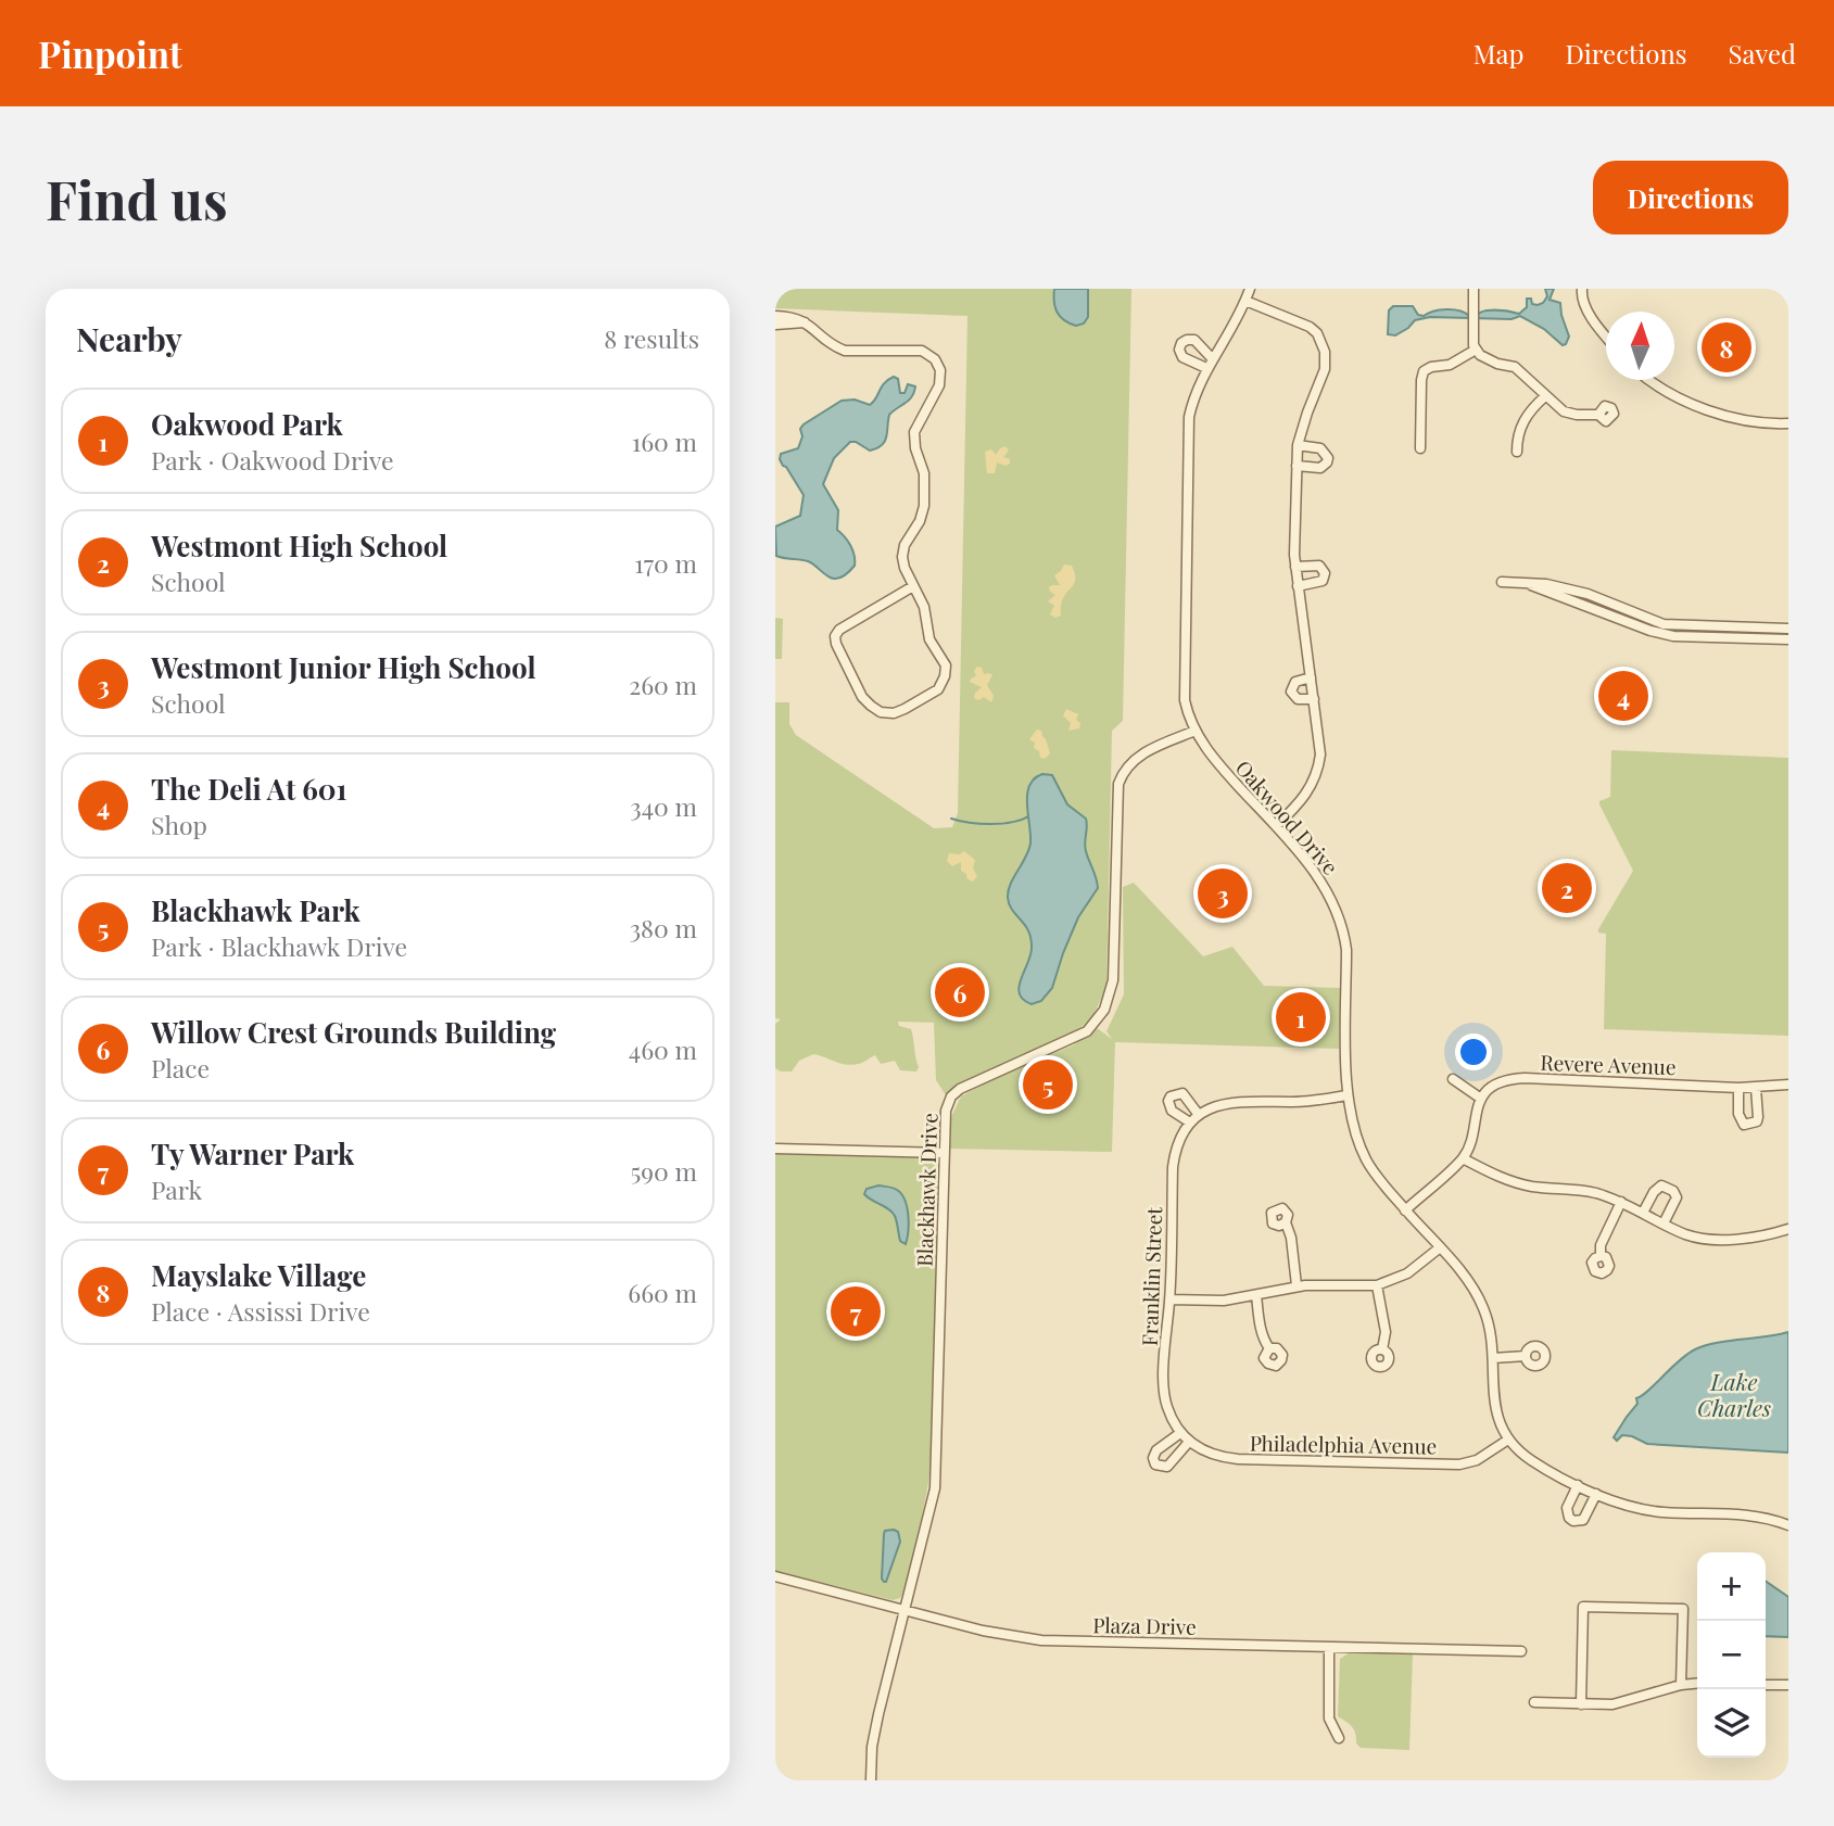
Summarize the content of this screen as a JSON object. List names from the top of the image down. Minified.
{"streets":{"street":["Oakwood Drive","Revere Avenue","Blackhawk Drive","Franklin Street","Philadelphia Avenue","Plaza Drive"]},"crossings":[["Oakwood Drive","Blackhawk Drive"],["Oakwood Drive","Philadelphia Avenue"],["Blackhawk Drive","Plaza Drive"],["Franklin Street","Philadelphia Avenue"]],"water":["Lake Charles"],"north":"top","page":{"header":"Pinpoint","nav":["Map","Directions","Saved"],"buttons":"Directions","title":"Find us","heading":["Nearby","8 results"],"pins":["8","4","2","3","6","1","5","7"],"list":[{"mark":"1","name":"Oakwood Park","note":"Park · Oakwood Drive","value":"160 m"},{"mark":"2","name":"Westmont High School","note":"School","value":"170 m"},{"mark":"3","name":"Westmont Junior High School","note":"School","value":"260 m"},{"mark":"4","name":"The Deli At 601","note":"Shop","value":"340 m"},{"mark":"5","name":"Blackhawk Park","note":"Park · Blackhawk Drive","value":"380 m"},{"mark":"6","name":"Willow Crest Grounds Building","note":"Place","value":"460 m"},{"mark":"7","name":"Ty Warner Park","note":"Park","value":"590 m"},{"mark":"8","name":"Mayslake Village","note":"Place · Assissi Drive","value":"660 m"}],"map_buttons":["+","−"]}}
